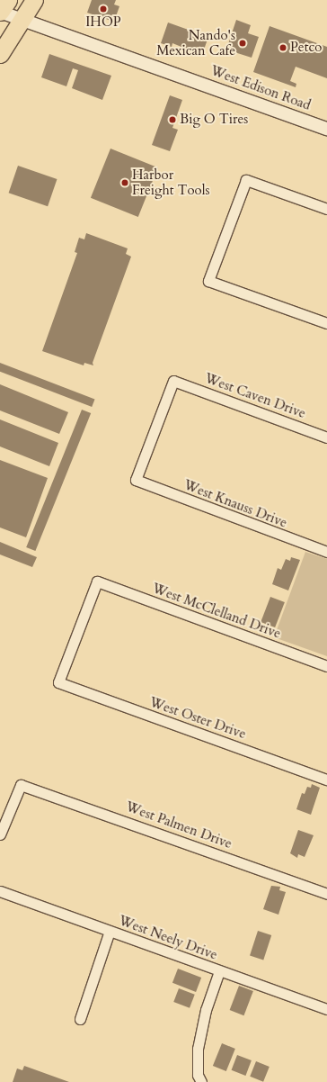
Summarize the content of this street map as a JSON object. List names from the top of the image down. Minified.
{"streets":{"street":["West Edison Road","West Caven Drive","West Knauss Drive","West McClelland Drive","West Oster Drive","West Palmen Drive","West Neely Drive"]},"crossings":[["West Caven Drive","West Knauss Drive"],["West McClelland Drive","West Oster Drive"]],"places":["IHOP","Nando's Mexican Cafe","Petco","Big O Tires","Harbor Freight Tools"]}
